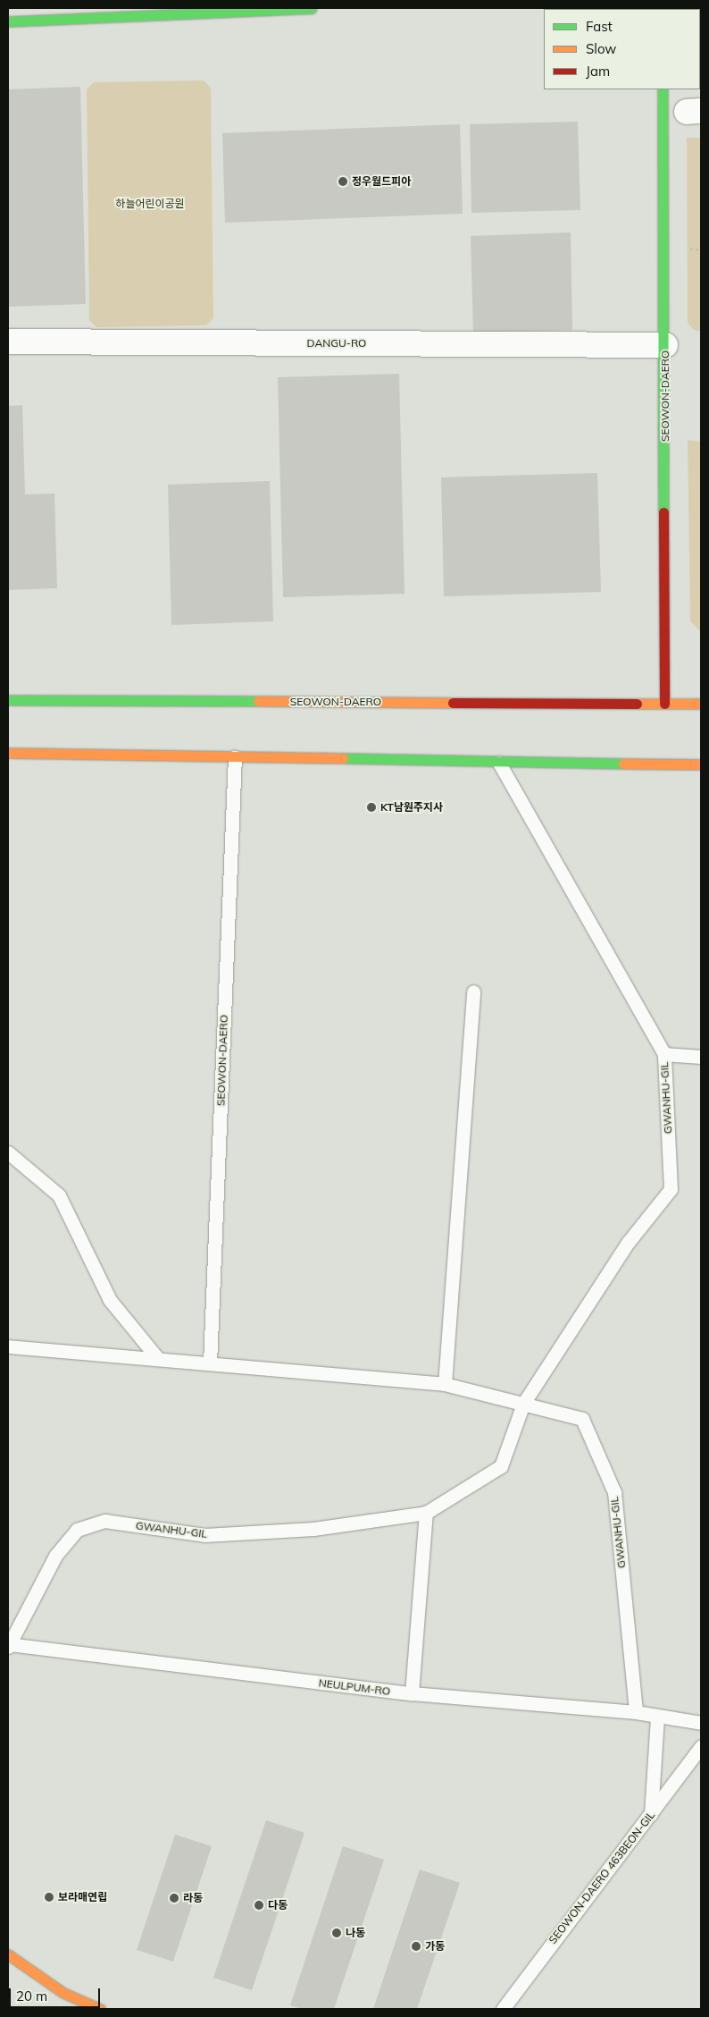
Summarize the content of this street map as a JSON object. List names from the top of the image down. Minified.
{"streets":{"street":["DANGU-RO","SEOWON-DAERO"],"lane":["GWANHU-GIL","NEULPUM-RO","SEOWON-DAERO 463BEON-GIL"]},"crossings":[["DANGU-RO","SEOWON-DAERO"],["SEOWON-DAERO","GWANHU-GIL"],["GWANHU-GIL","NEULPUM-RO"]],"parks":["하늘어린이공원"],"places":["정우월드피아","KT남원주지사","보라매연립","라동","다동","나동","가동"],"legend":["Fast","Slow","Jam"],"scale_bar":"20 m"}
